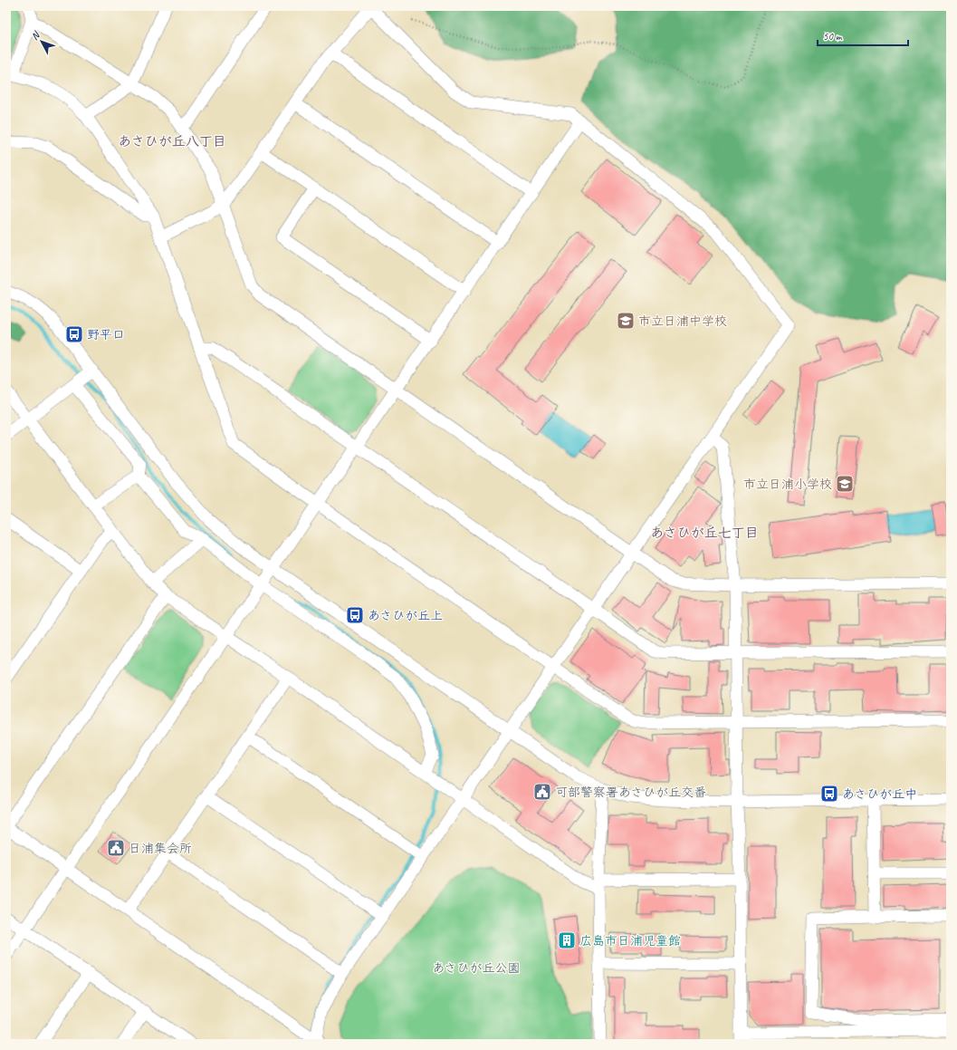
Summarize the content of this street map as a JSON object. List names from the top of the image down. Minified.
{"districts":["あさひが丘八丁目","あさひが丘七丁目"],"parks":["あさひが丘公園"],"places":{"school or university":["市立日浦中学校","市立日浦小学校"],"bus stop":["野平口","あさひが丘上","あさひが丘中"],"public building":["可部警察署あさひが丘交番","日浦集会所"],"building":["広島市日浦児童館"]},"scale_bar":"50 m","north":"top left"}
